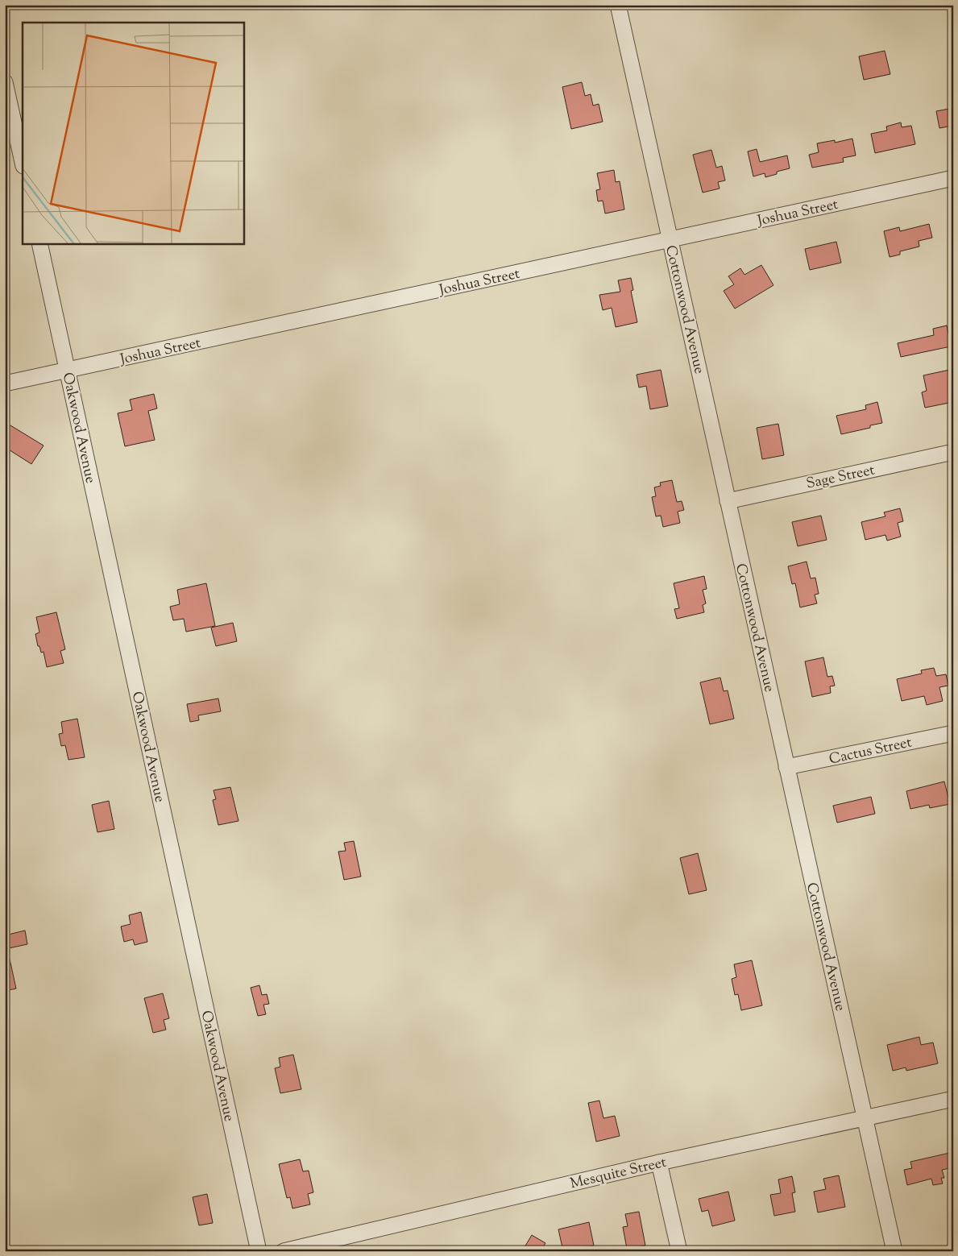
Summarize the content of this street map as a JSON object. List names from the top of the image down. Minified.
{"streets":{"street":["Joshua Street","Cottonwood Avenue","Oakwood Avenue","Sage Street","Cactus Street","Mesquite Street"]},"crossings":[["Joshua Street","Cottonwood Avenue"],["Joshua Street","Oakwood Avenue"],["Cottonwood Avenue","Sage Street"],["Cottonwood Avenue","Cactus Street"],["Cottonwood Avenue","Mesquite Street"]]}
